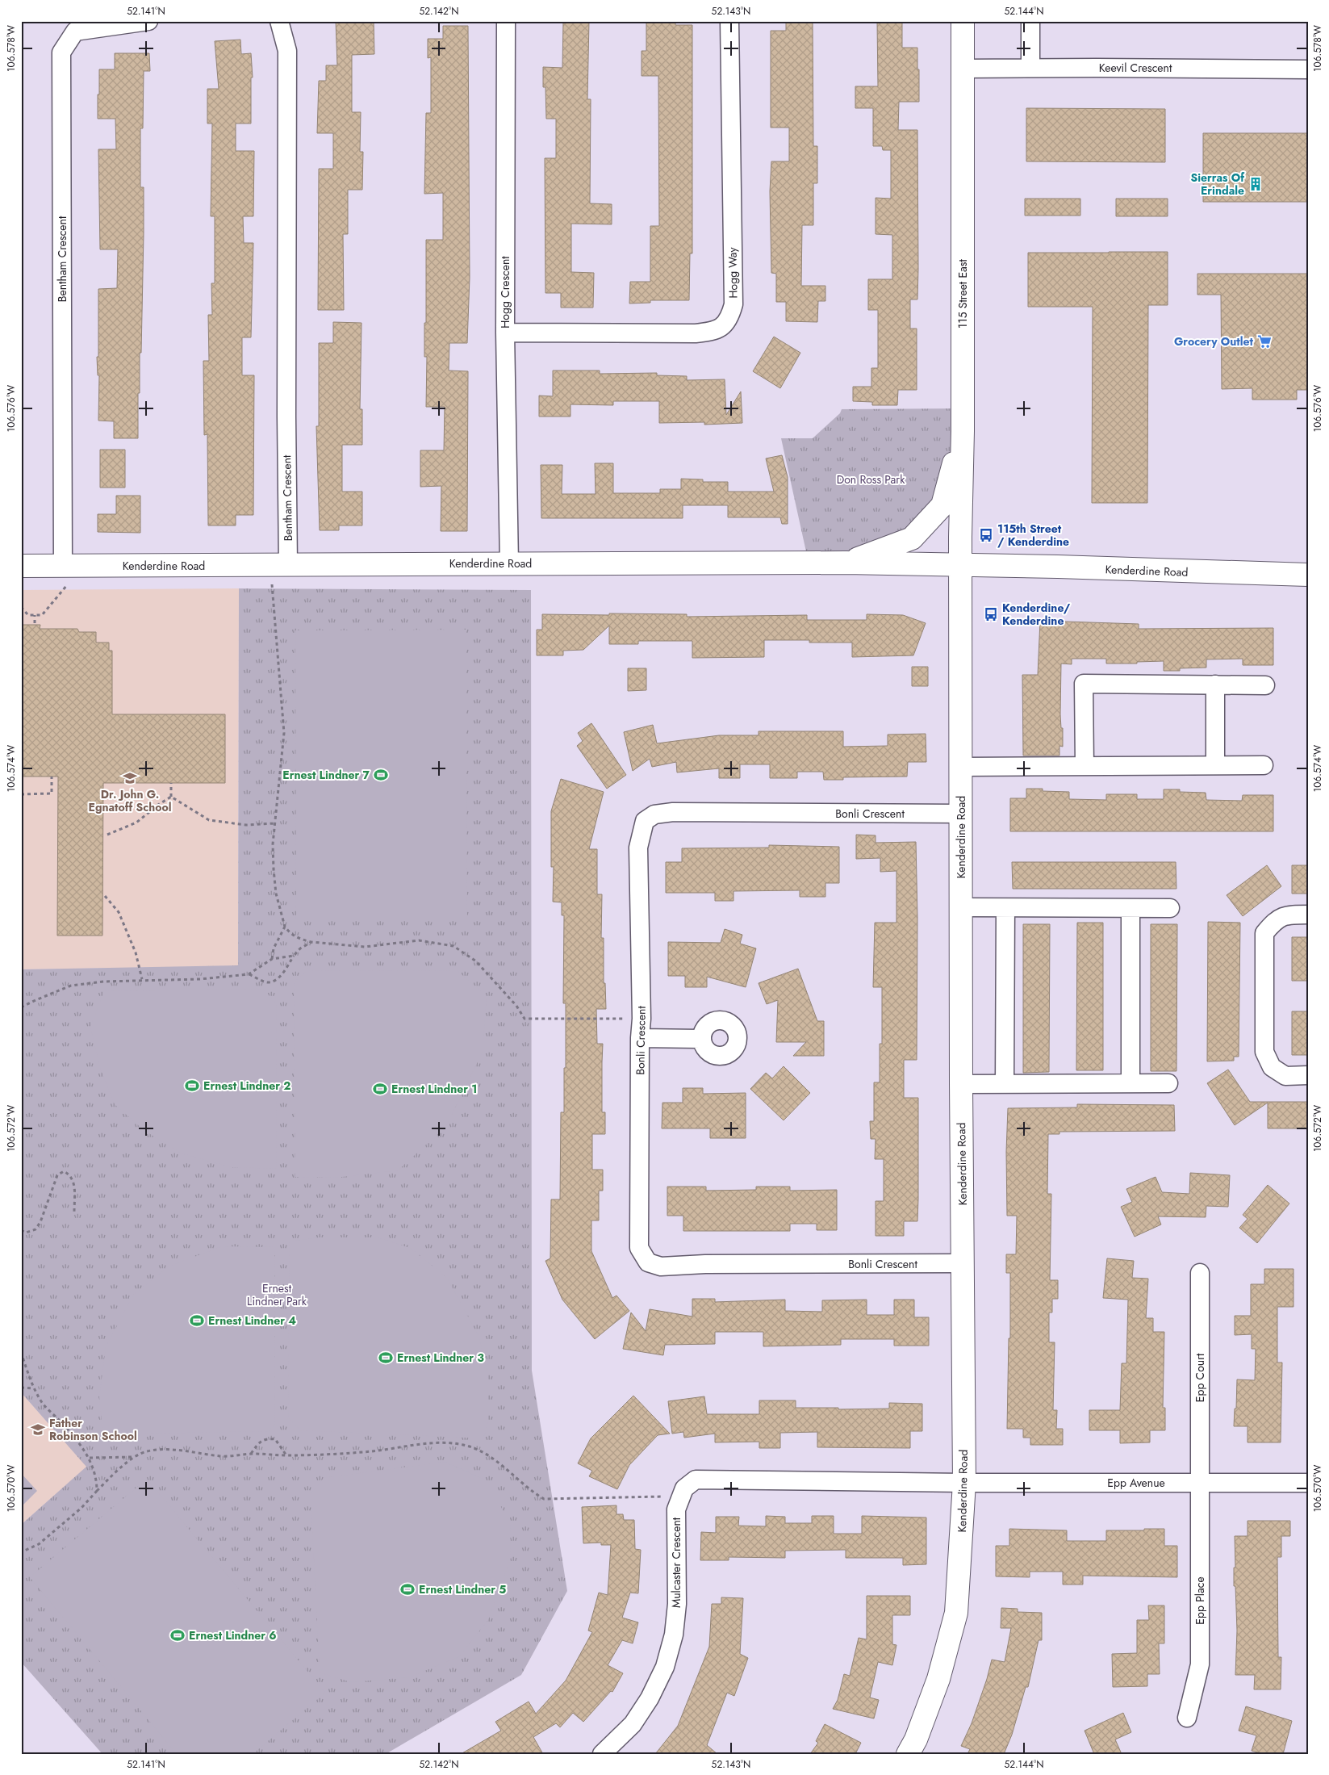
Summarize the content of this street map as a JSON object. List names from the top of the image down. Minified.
{"streets":{"street":["Keevil Crescent","Bentham Crescent","Hogg Way","Hogg Crescent","115 Street East","Kenderdine Road","Bonli Crescent","Epp Court","Epp Avenue","Mulcaster Crescent","Epp Place"]},"crossings":[["Keevil Crescent","115 Street East"],["Bentham Crescent","Kenderdine Road"],["Hogg Way","Hogg Crescent"],["Hogg Crescent","Kenderdine Road"],["115 Street East","Kenderdine Road"],["Kenderdine Road","Bonli Crescent"],["Kenderdine Road","Epp Avenue"],["Kenderdine Road","Mulcaster Crescent"],["Epp Court","Epp Avenue"],["Epp Court","Epp Place"],["Epp Avenue","Mulcaster Crescent"],["Epp Avenue","Epp Place"]],"parks":["Don Ross Park","Ernest Lindner Park"],"places":{"building":["Sierras Of Erindale"],"supermarket":["Grocery Outlet"],"bus stop":["115th Street / Kenderdine","Kenderdine/ Kenderdine"],"sports":["Ernest Lindner 7","Ernest Lindner 2","Ernest Lindner 1","Ernest Lindner 4","Ernest Lindner 3","Ernest Lindner 5","Ernest Lindner 6"],"school or university":["Dr. John G. Egnatoff School","Father Robinson School"]},"coordinates":["52.141°N","52.142°N","52.143°N","52.144°N","106.578°W","106.576°W","106.574°W","106.572°W","106.570°W"]}
